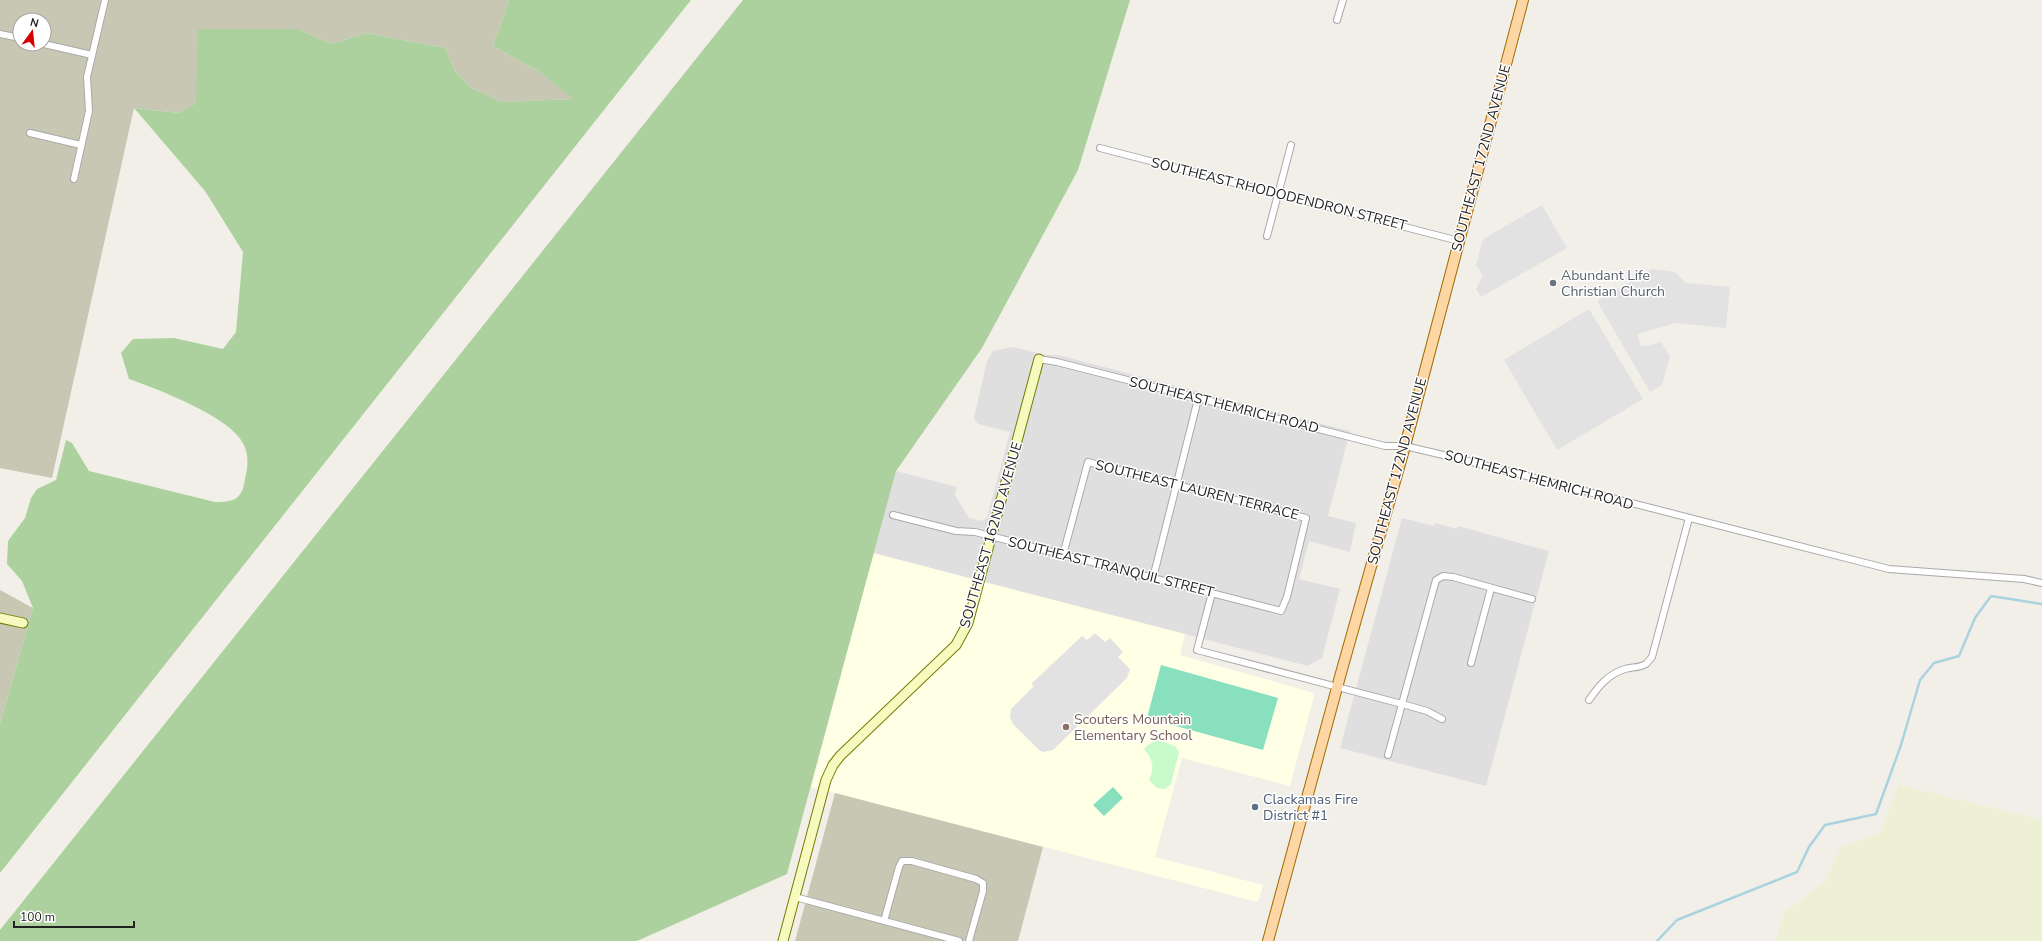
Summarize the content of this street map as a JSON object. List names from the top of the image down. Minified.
{"streets":{"main road":["SOUTHEAST 172ND AVENUE"],"street":["SOUTHEAST RHODODENDRON STREET","SOUTHEAST HEMRICH ROAD","SOUTHEAST LAUREN TERRACE","SOUTHEAST 162ND AVENUE","SOUTHEAST TRANQUIL STREET"]},"crossings":[["SOUTHEAST 172ND AVENUE","SOUTHEAST RHODODENDRON STREET"],["SOUTHEAST 172ND AVENUE","SOUTHEAST HEMRICH ROAD"],["SOUTHEAST HEMRICH ROAD","SOUTHEAST 162ND AVENUE"],["SOUTHEAST LAUREN TERRACE","SOUTHEAST TRANQUIL STREET"],["SOUTHEAST 162ND AVENUE","SOUTHEAST TRANQUIL STREET"]],"places":["Abundant Life Christian Church","Scouters Mountain Elementary School","Clackamas Fire District #1"],"scale_bar":"100 m","north":"top"}
